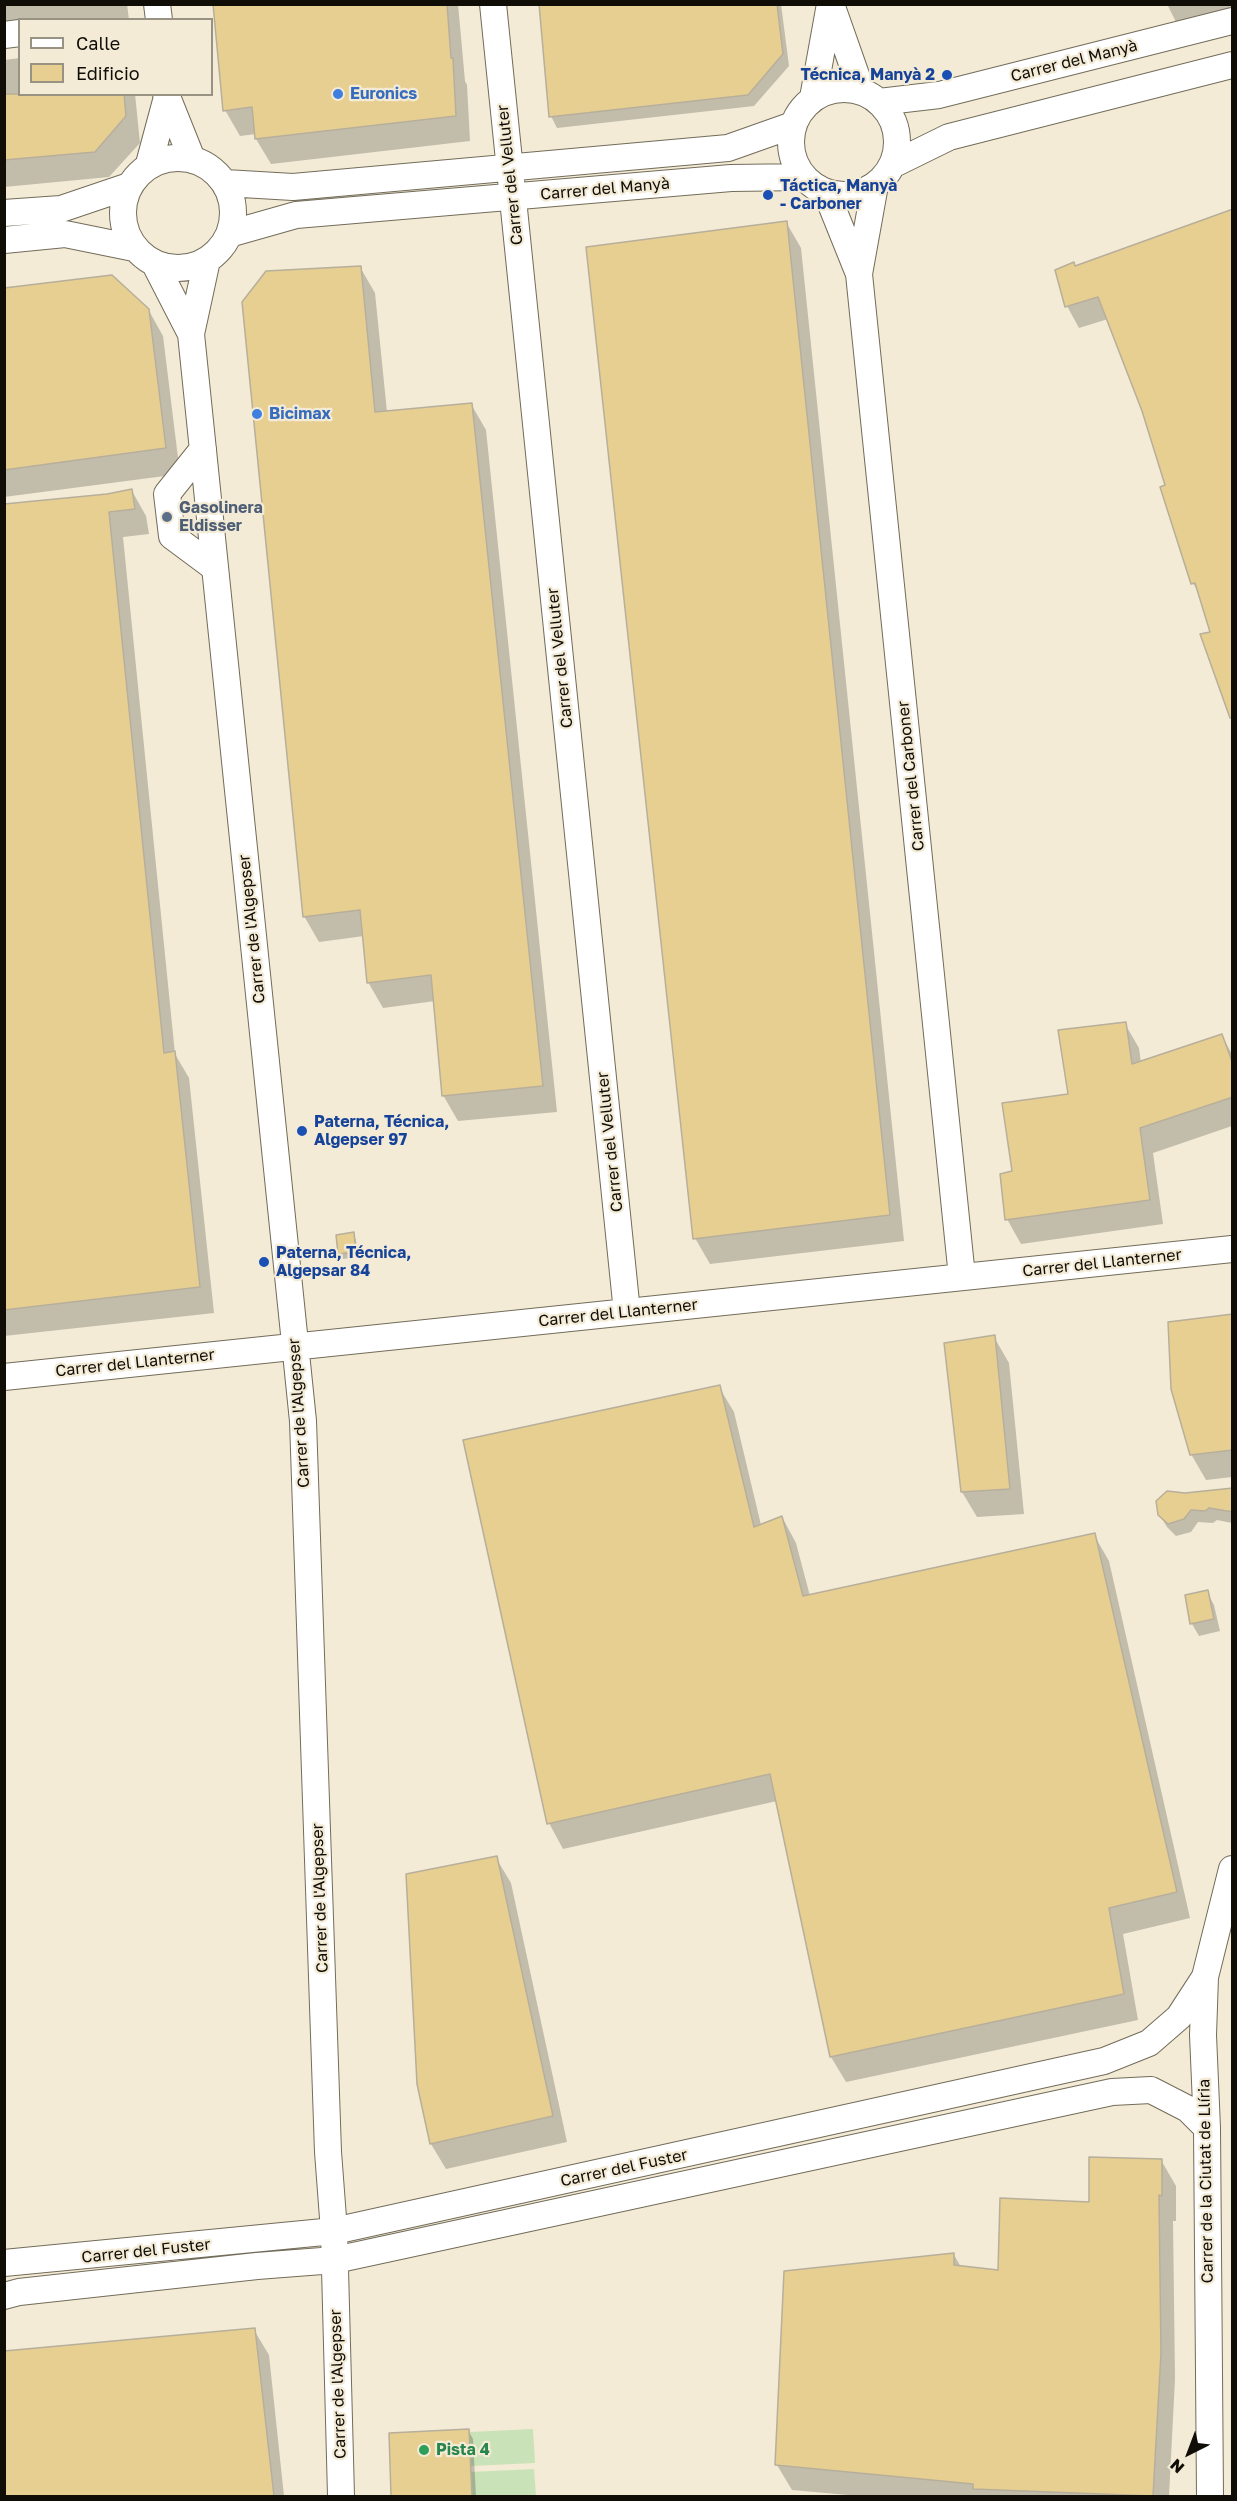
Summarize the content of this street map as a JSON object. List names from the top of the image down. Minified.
{"streets":{"street":["Carrer del Manyà","Carrer del Velluter","Carrer del Carboner","Carrer de l'Algepser","Carrer del Llanterner","Carrer del Fuster","Carrer de la Ciutat de Llíria"]},"crossings":[["Carrer del Manyà","Carrer del Velluter"],["Carrer del Manyà","Carrer del Carboner"],["Carrer del Velluter","Carrer del Llanterner"],["Carrer del Carboner","Carrer del Llanterner"],["Carrer de l'Algepser","Carrer del Llanterner"],["Carrer de l'Algepser","Carrer del Fuster"],["Carrer del Fuster","Carrer de la Ciutat de Llíria"]],"places":["Técnica, Manyà 2","Euronics","Táctica, Manyà - Carboner","Bicimax","Gasolinera Eldisser","Paterna, Técnica, Algepser 97","Paterna, Técnica, Algepsar 84","Pista 4"],"legend":["Calle","Edificio"],"north":"bottom left"}
